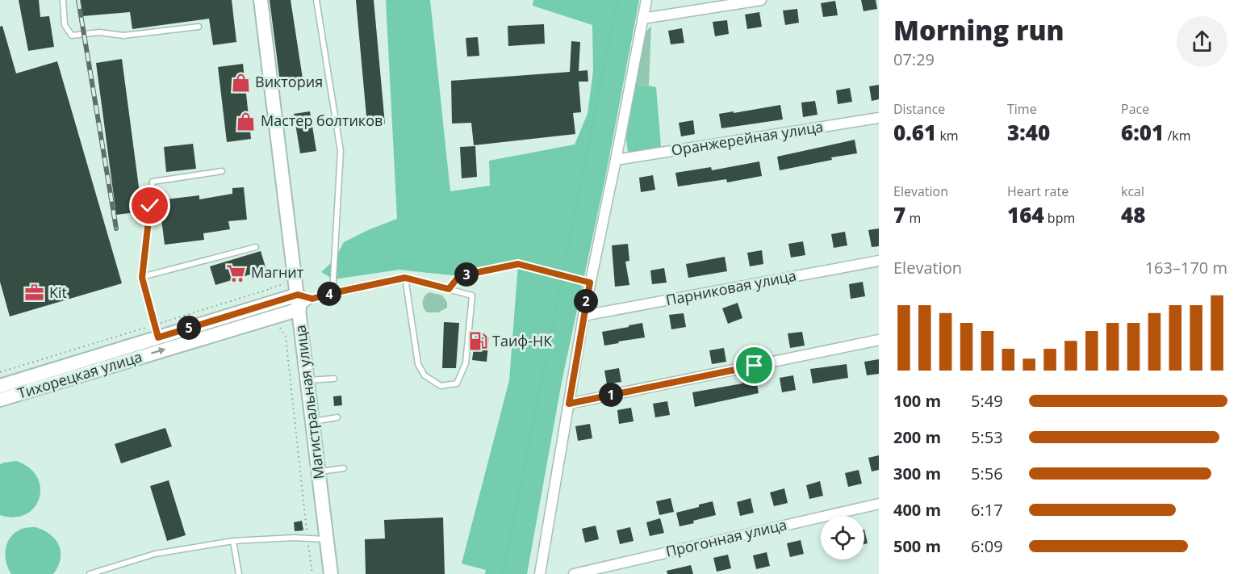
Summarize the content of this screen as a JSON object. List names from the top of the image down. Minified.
{"streets":{"main road":["Тихорецкая улица","Магистральная улица"],"street":["Оранжерейная улица","Парниковая улица","Прогонная улица"]},"crossings":[["Тихорецкая улица","Магистральная улица"]],"places":{"shop":["Виктория","Мастер болтиков"],"supermarket":["Магнит"],"office":["Kit"],"fuel station":["Таиф-НК"]},"page":{"heading":["Morning run","07:29"],"stats":[["Distance","0.61 km"],["Time","3:40"],["Pace","6:01 /km"],["Elevation","7 m"],["Heart rate","164 bpm"],["kcal","48"]],"chart":["Elevation","163–170 m"],"pins":["3","4","2","5","1"],"list":[{"name":"100 m","note":"5:49"},{"name":"200 m","note":"5:53"},{"name":"300 m","note":"5:56"},{"name":"400 m","note":"6:17"},{"name":"500 m","note":"6:09"}]}}
